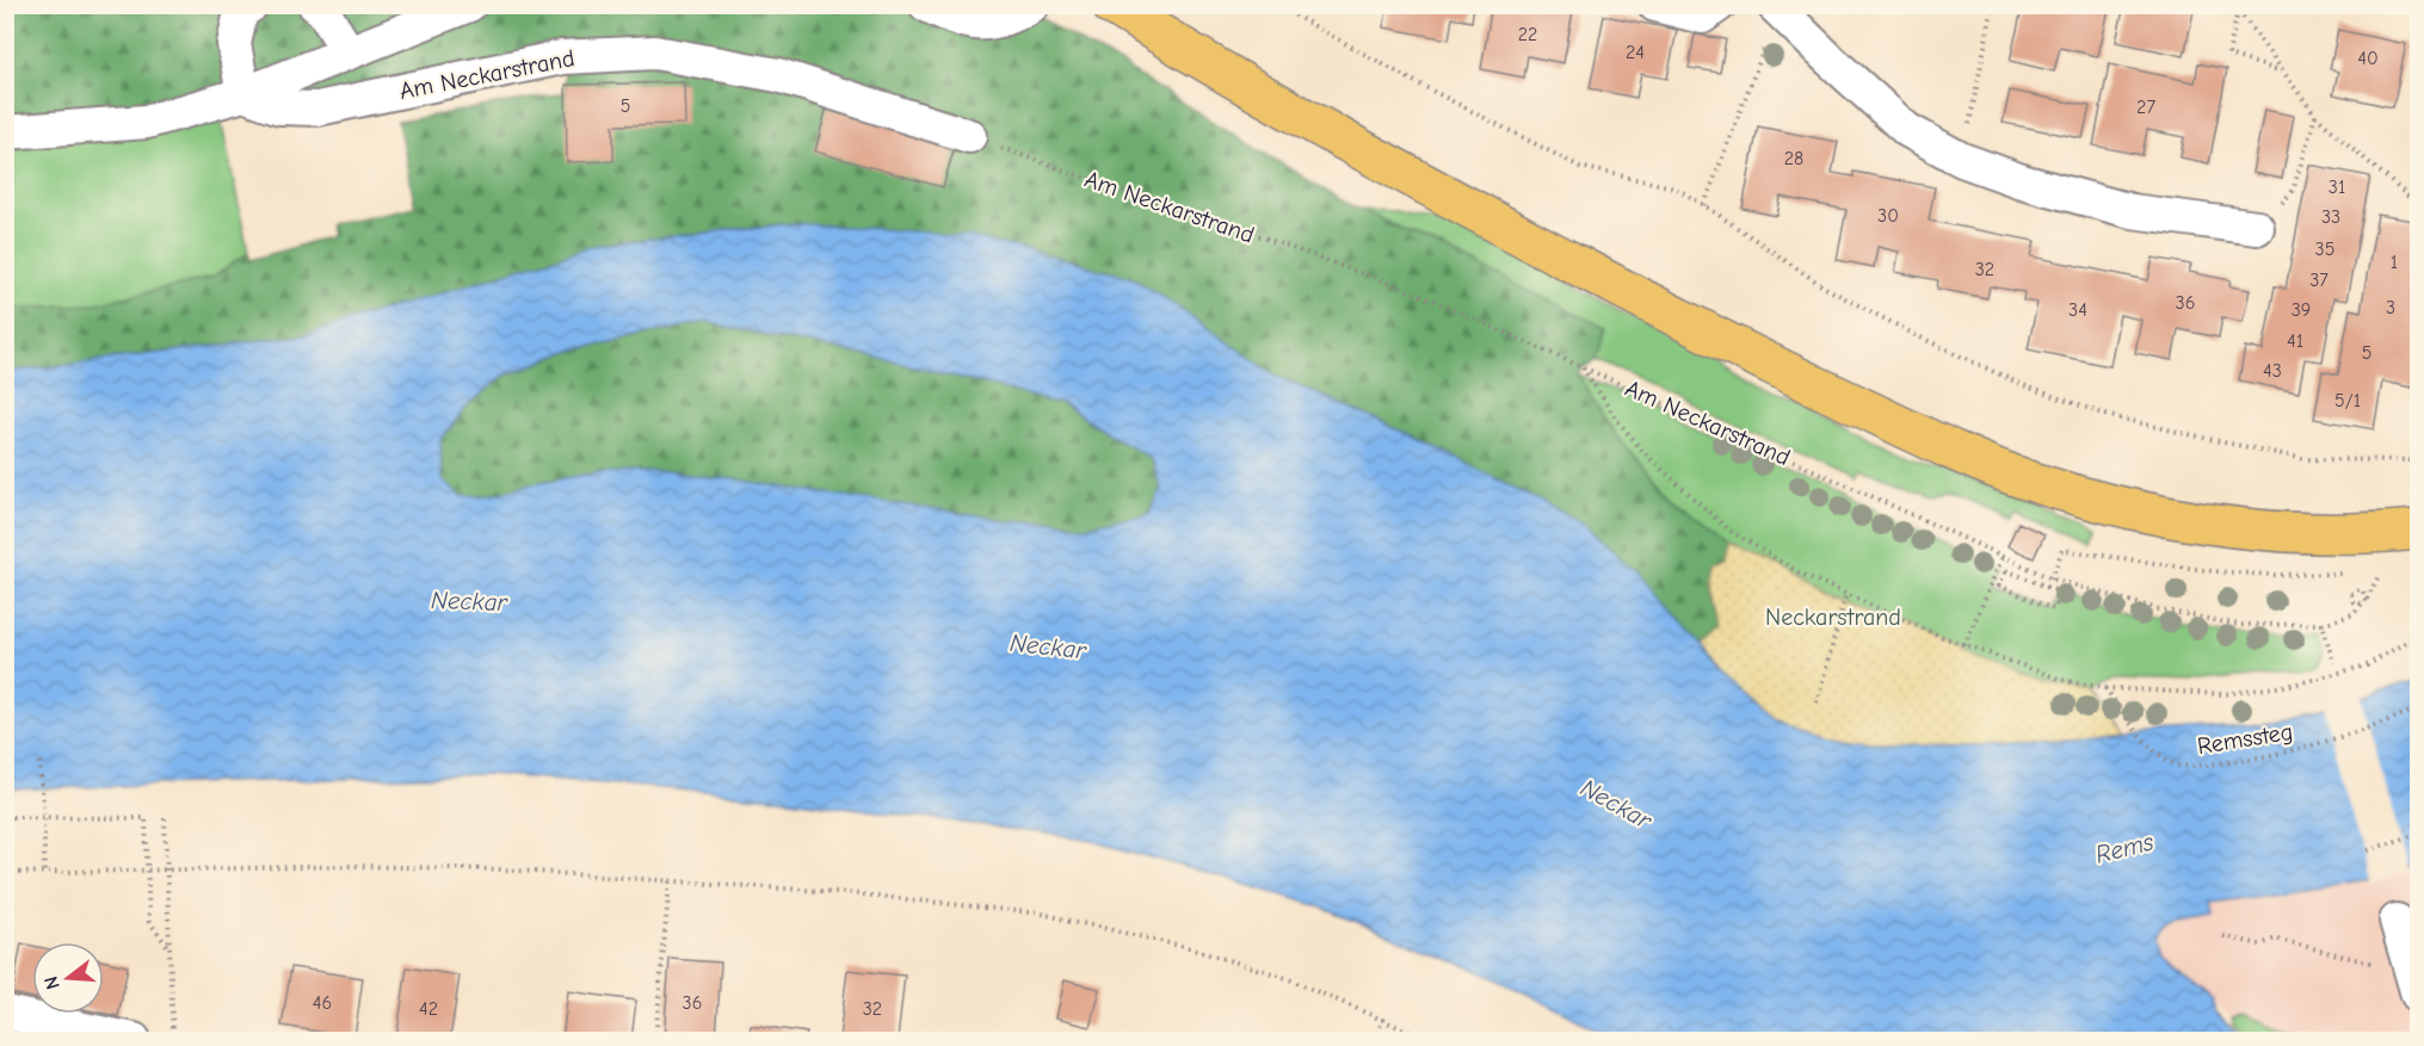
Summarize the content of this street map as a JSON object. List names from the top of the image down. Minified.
{"streets":{"street":["Am Neckarstrand"],"path":["Remssteg"]},"water":["Neckar","Rems"],"parks":["Neckarstrand"],"house_numbers":["22","24","40","5","27","28","31","30","33","35","1","32","37","36","3","34","39","41","5","43","5/1","46","36","42","32"],"north":"left"}
